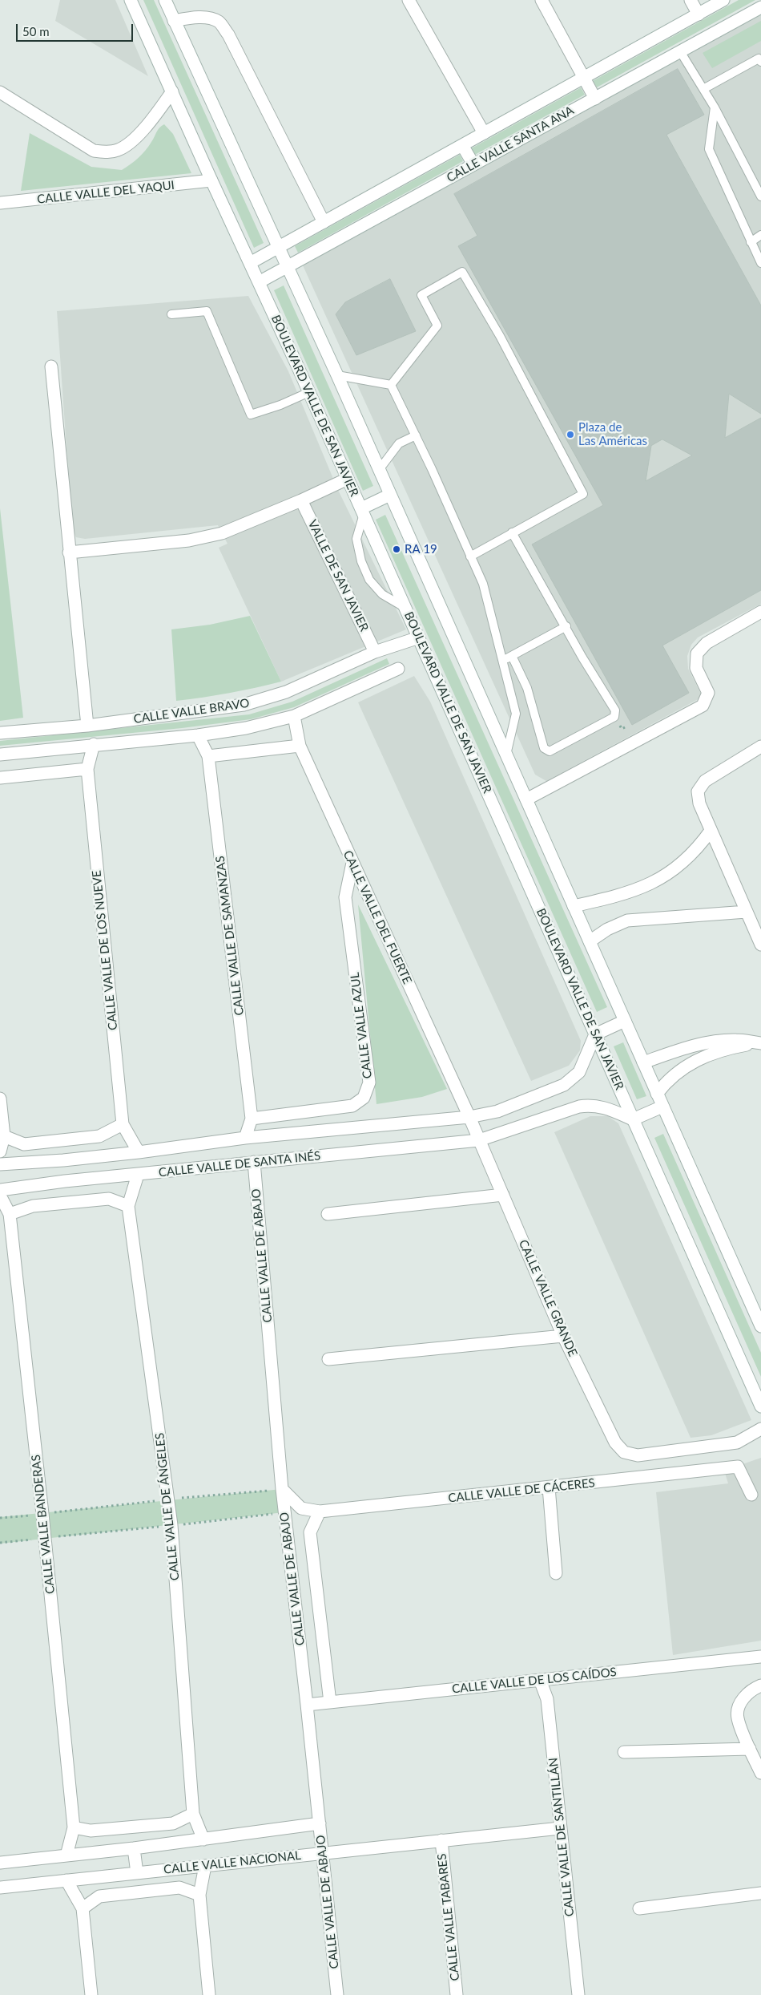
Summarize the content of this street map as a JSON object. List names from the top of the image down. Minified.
{"streets":{"street":["CALLE VALLE SANTA ANA","CALLE VALLE DEL YAQUI","BOULEVARD VALLE DE SAN JAVIER","VALLE DE SAN JAVIER","CALLE VALLE BRAVO","CALLE VALLE DEL FUERTE","CALLE VALLE DE SAMANZAS","CALLE VALLE DE LOS NUEVE","CALLE VALLE AZUL","CALLE VALLE DE SANTA INÉS","CALLE VALLE DE ABAJO","CALLE VALLE GRANDE","CALLE VALLE DE CÁCERES","CALLE VALLE DE ÁNGELES","CALLE VALLE BANDERAS","CALLE VALLE DE LOS CAÍDOS","CALLE VALLE DE SANTILLÁN","CALLE VALLE NACIONAL","CALLE VALLE TABARES"]},"crossings":[["CALLE VALLE SANTA ANA","BOULEVARD VALLE DE SAN JAVIER"],["CALLE VALLE DEL YAQUI","BOULEVARD VALLE DE SAN JAVIER"],["BOULEVARD VALLE DE SAN JAVIER","CALLE VALLE BRAVO"],["BOULEVARD VALLE DE SAN JAVIER","CALLE VALLE DE SANTA INÉS"],["VALLE DE SAN JAVIER","CALLE VALLE BRAVO"],["CALLE VALLE BRAVO","CALLE VALLE DEL FUERTE"],["CALLE VALLE BRAVO","CALLE VALLE DE SAMANZAS"],["CALLE VALLE BRAVO","CALLE VALLE DE LOS NUEVE"],["CALLE VALLE DEL FUERTE","CALLE VALLE AZUL"],["CALLE VALLE DEL FUERTE","CALLE VALLE DE SANTA INÉS"],["CALLE VALLE DEL FUERTE","CALLE VALLE GRANDE"],["CALLE VALLE DE SAMANZAS","CALLE VALLE AZUL"],["CALLE VALLE DE SAMANZAS","CALLE VALLE DE SANTA INÉS"],["CALLE VALLE DE LOS NUEVE","CALLE VALLE DE SANTA INÉS"],["CALLE VALLE DE SANTA INÉS","CALLE VALLE DE ABAJO"],["CALLE VALLE DE SANTA INÉS","CALLE VALLE GRANDE"],["CALLE VALLE DE SANTA INÉS","CALLE VALLE DE ÁNGELES"],["CALLE VALLE DE ABAJO","CALLE VALLE DE CÁCERES"],["CALLE VALLE DE ABAJO","CALLE VALLE DE LOS CAÍDOS"],["CALLE VALLE DE ABAJO","CALLE VALLE NACIONAL"],["CALLE VALLE DE ÁNGELES","CALLE VALLE NACIONAL"],["CALLE VALLE BANDERAS","CALLE VALLE NACIONAL"],["CALLE VALLE DE LOS CAÍDOS","CALLE VALLE DE SANTILLÁN"],["CALLE VALLE DE SANTILLÁN","CALLE VALLE NACIONAL"],["CALLE VALLE NACIONAL","CALLE VALLE TABARES"]],"places":["Plaza de Las Américas","RA 19"],"scale_bar":"50 m"}
